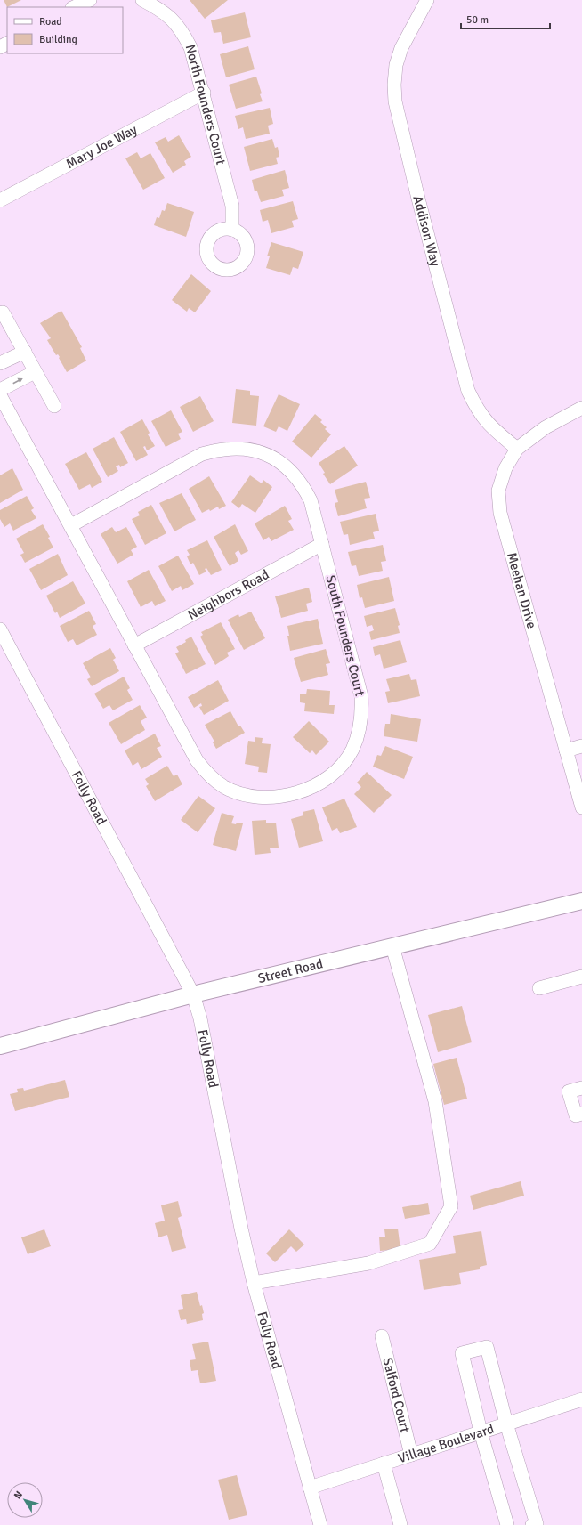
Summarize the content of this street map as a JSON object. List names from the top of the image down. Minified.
{"streets":{"main road":["Street Road"],"street":["North Founders Court","Mary Joe Way","Addison Way","Meehan Drive","Neighbors Road","South Founders Court","Folly Road","Salford Court","Village Boulevard"]},"crossings":[["North Founders Court","Mary Joe Way"],["Addison Way","Meehan Drive"],["Neighbors Road","South Founders Court"],["Folly Road","Street Road"],["Folly Road","Village Boulevard"],["Salford Court","Village Boulevard"]],"legend":["Road","Building"],"scale_bar":"50 m","north":"top left"}
